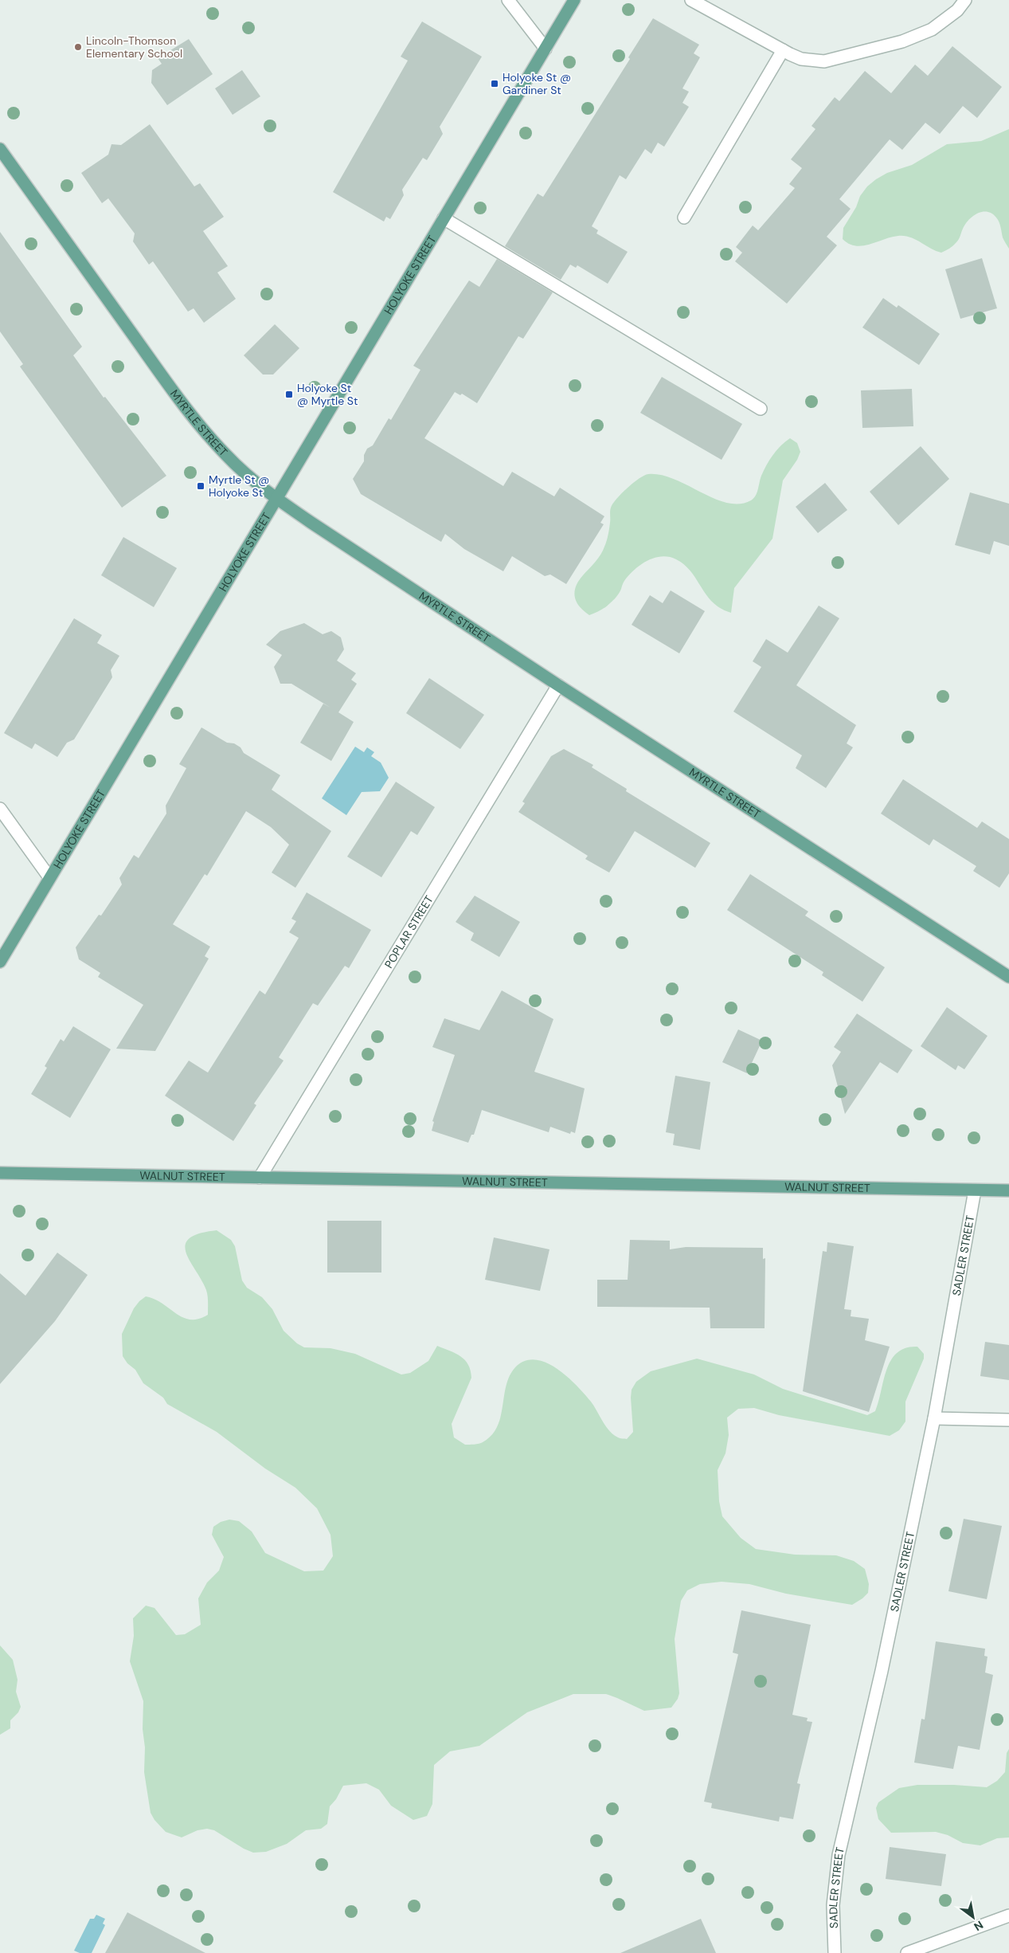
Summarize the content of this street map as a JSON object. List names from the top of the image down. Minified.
{"streets":{"main road":["HOLYOKE STREET","MYRTLE STREET","WALNUT STREET"],"street":["POPLAR STREET","SADLER STREET"]},"crossings":[["HOLYOKE STREET","MYRTLE STREET"],["MYRTLE STREET","POPLAR STREET"],["POPLAR STREET","WALNUT STREET"],["WALNUT STREET","SADLER STREET"]],"places":{"other":["Lincoln-Thomson Elementary School"],"transit":["Holyoke St @ Gardiner St","Holyoke St @ Myrtle St","Myrtle St @ Holyoke St"]},"north":"bottom right"}
